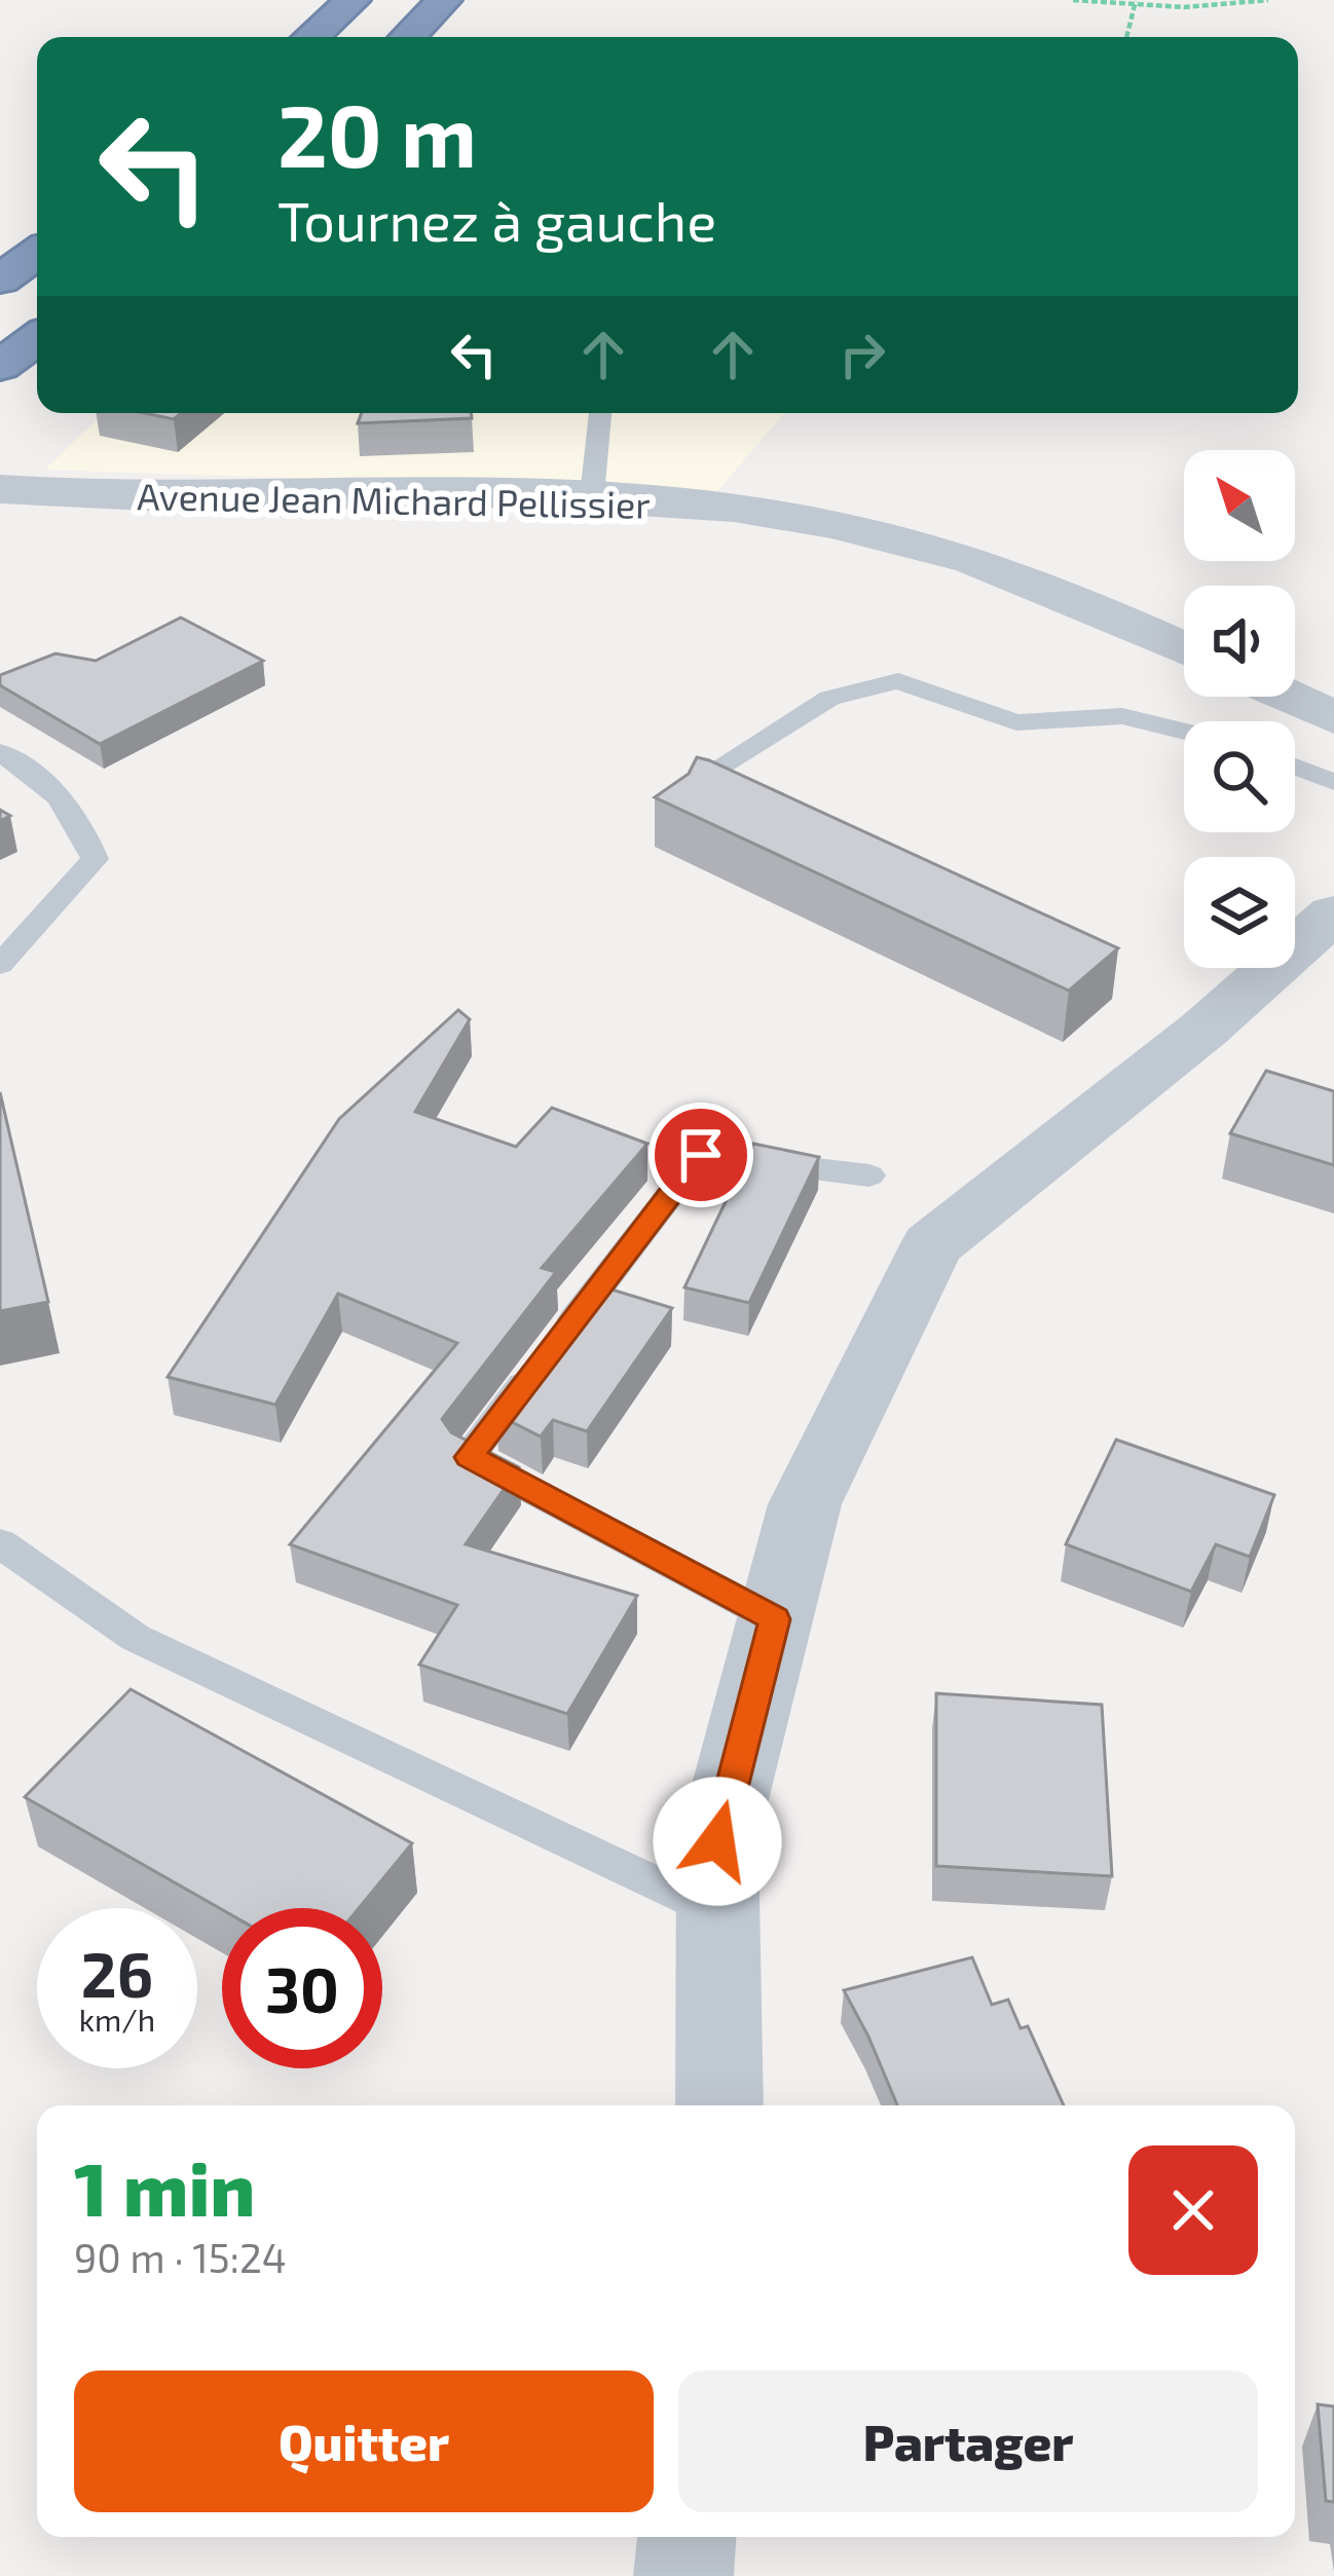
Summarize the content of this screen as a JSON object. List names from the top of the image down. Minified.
{"streets":{"street":["Avenue Jean Michard Pellissier"]},"north":"top left","page":{"turn":["20 m","Tournez à gauche"],"speed":"26 km/h","limit":"30","heading":["1 min","90 m · 15:24"],"buttons":["Quitter","Partager"]}}
